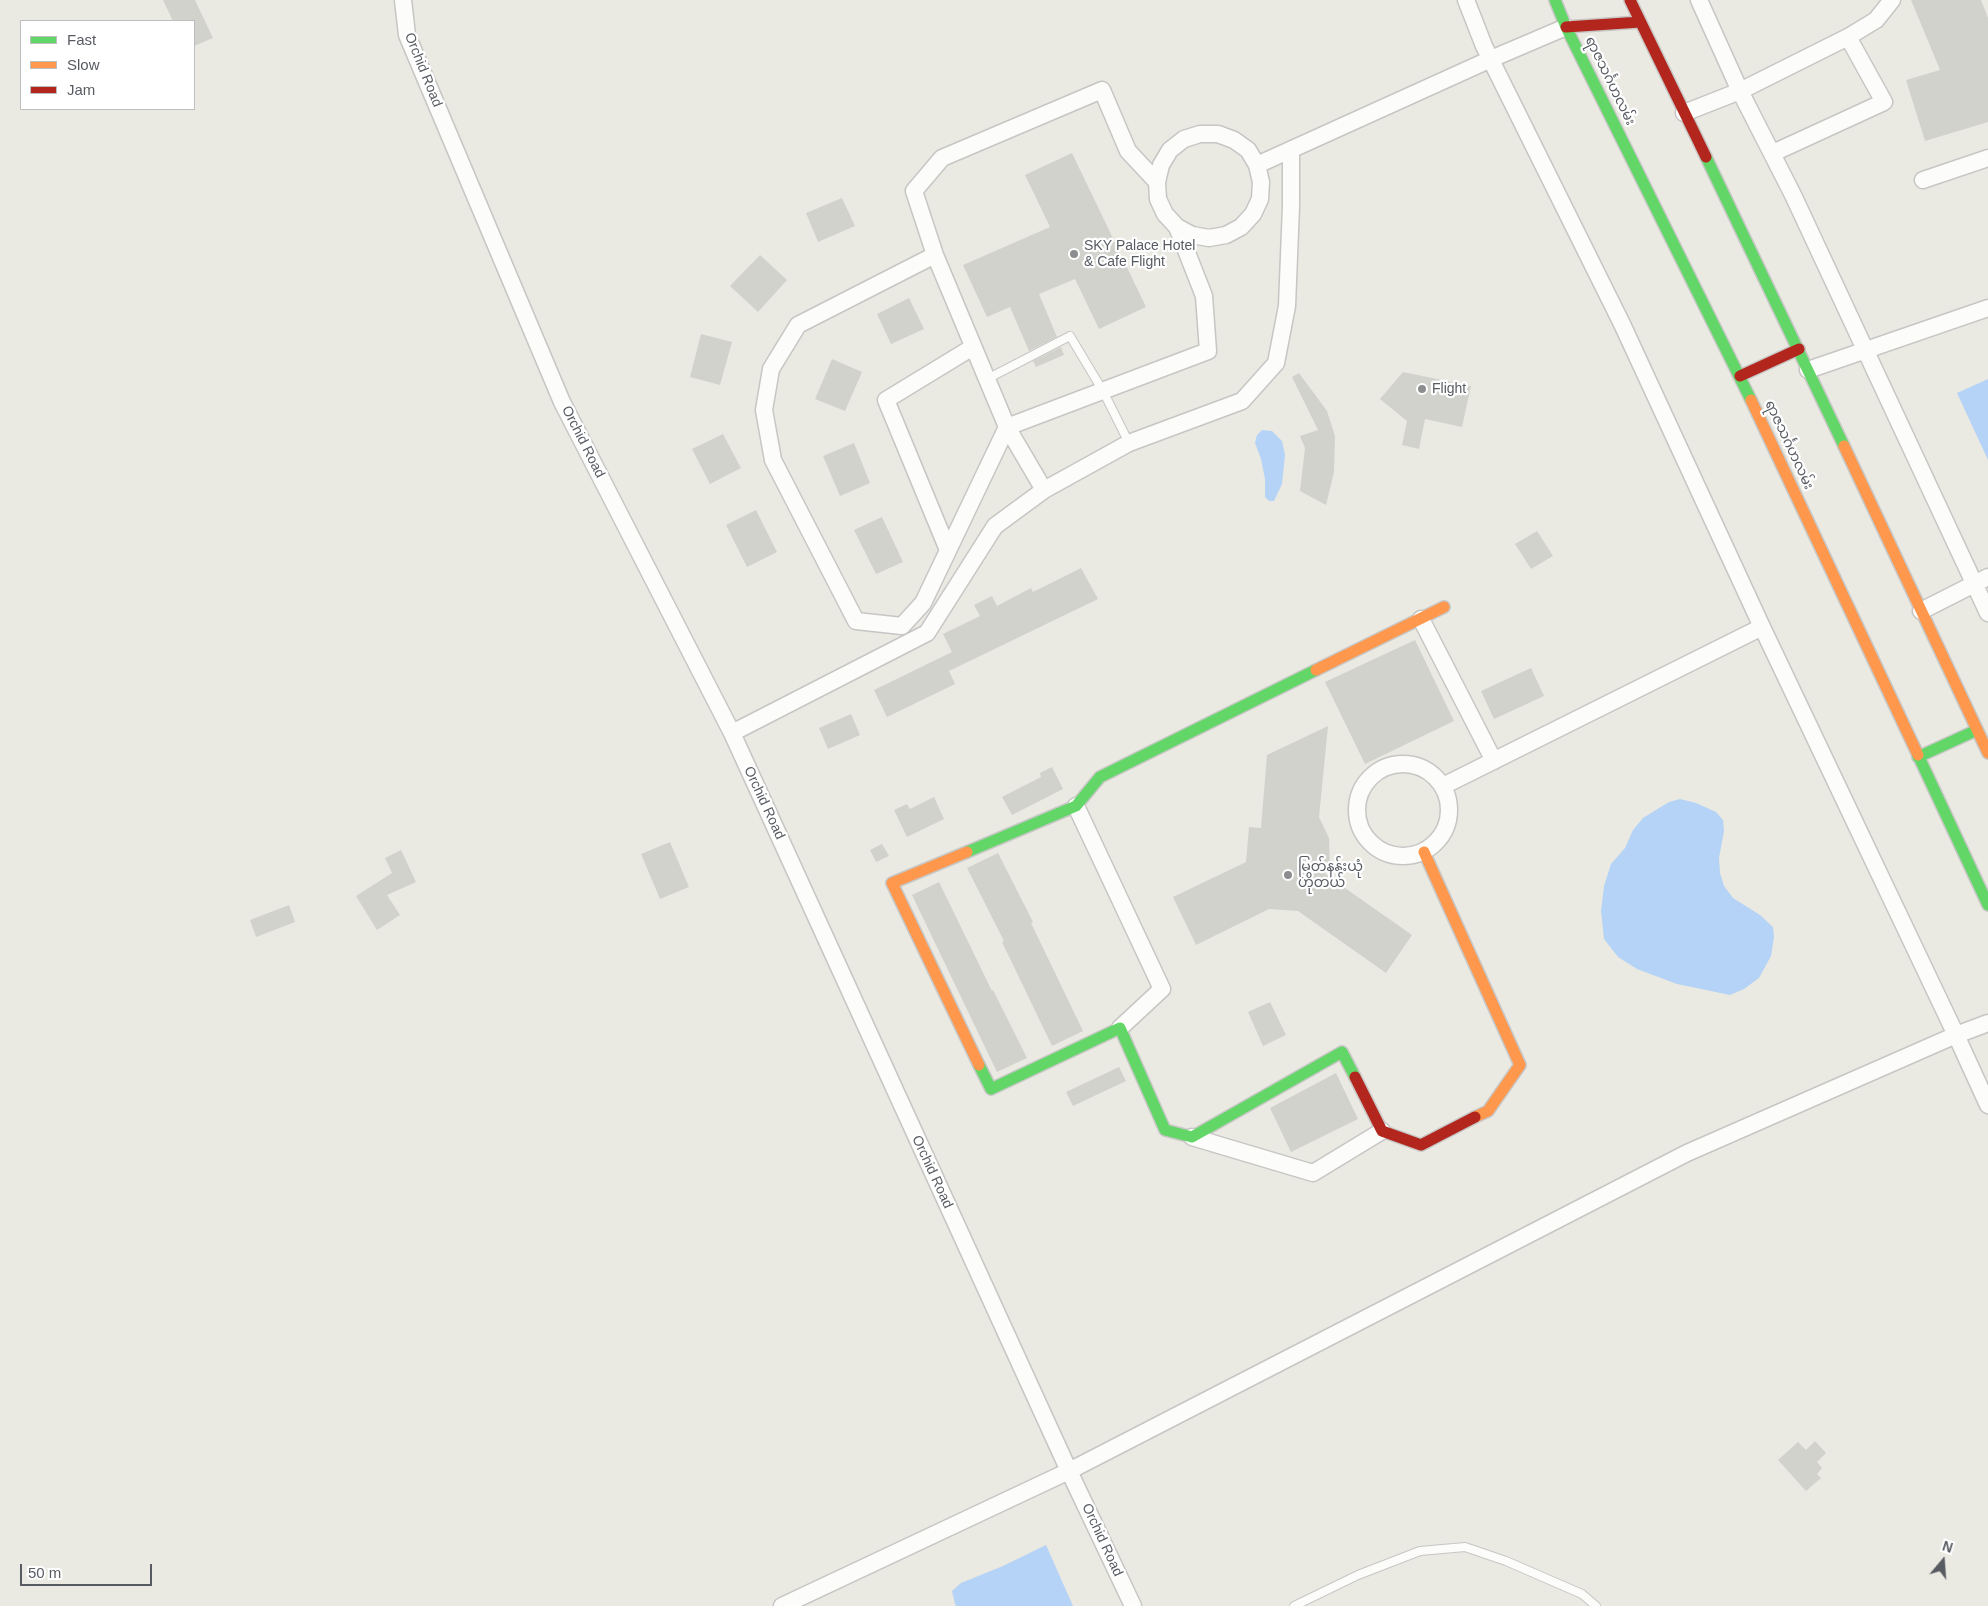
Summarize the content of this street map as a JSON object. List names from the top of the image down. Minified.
{"streets":{"main road":["ရာဇသင်္ဂဟလမ်း"],"street":["Orchid Road"]},"places":["SKY Palace Hotel & Cafe Flight","Flight","မြတ်နန်းယုံ ဟိုတယ်"],"legend":["Fast","Slow","Jam"],"scale_bar":"50 m","north":"top"}
